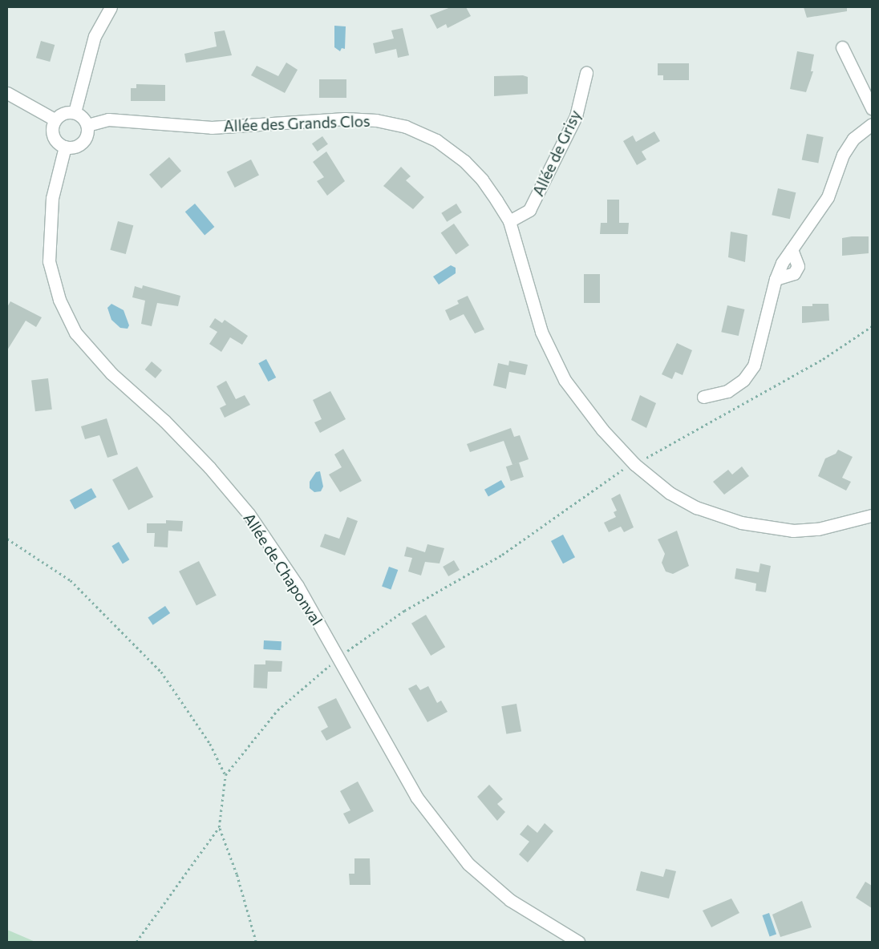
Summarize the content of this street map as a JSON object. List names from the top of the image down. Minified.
{"streets":{"street":["Allée des Grands Clos","Allée de Grisy","Allée de Chaponval"]},"crossings":[["Allée des Grands Clos","Allée de Grisy"],["Allée des Grands Clos","Allée de Chaponval"]]}
